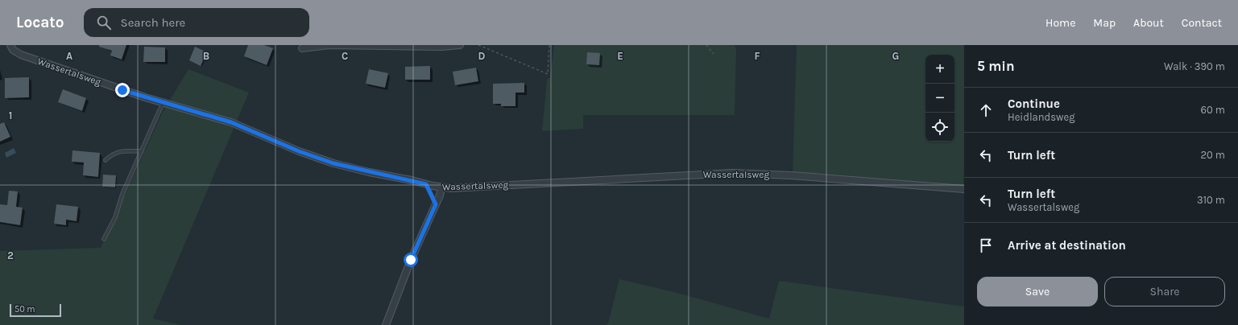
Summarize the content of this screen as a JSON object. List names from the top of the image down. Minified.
{"streets":{"street":["Wassertalsweg"]},"scale_bar":"50 m","page":{"header":"Locato","search":"Search here","nav":["Home","Map","About","Contact"],"heading":["5 min","Walk · 390 m"],"map_buttons":["+","−"],"list":[["Continue","Heidlandsweg","60 m"],["Turn left","20 m"],["Turn left","Wassertalsweg","310 m"],"Arrive at destination"],"buttons":["Save","Share"],"scale":"50 m"},"grid":{"columns":["A","B","C","D","E","F","G"],"rows":["1","2"]}}
